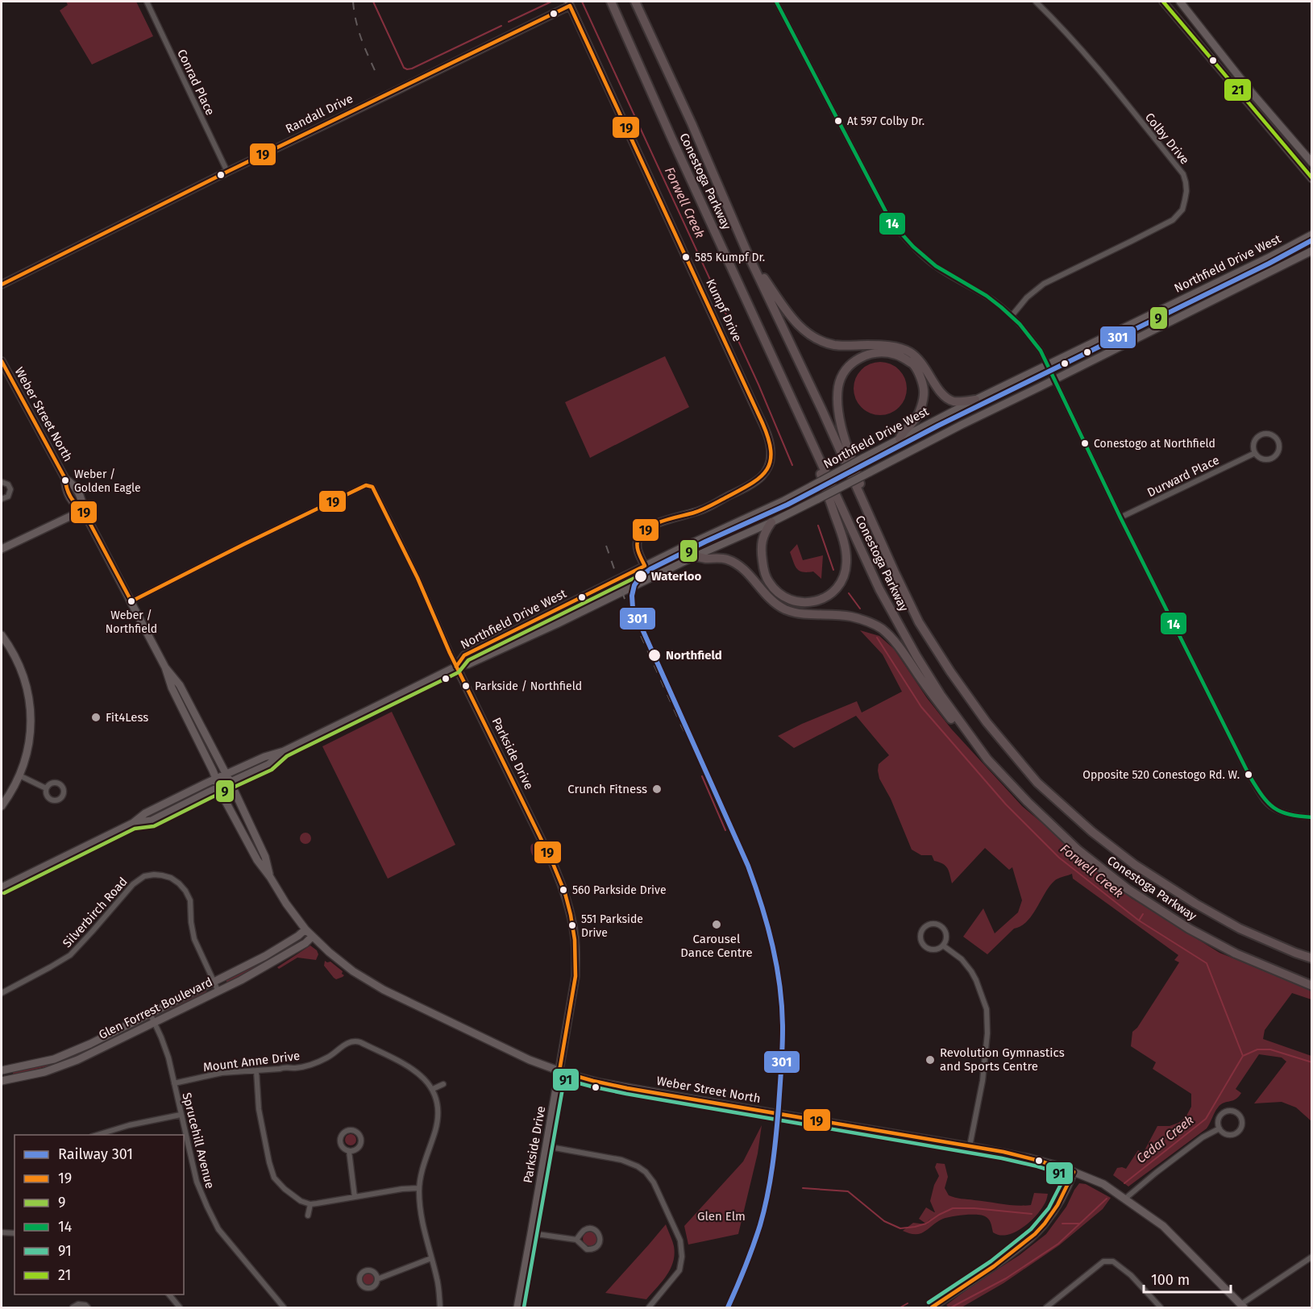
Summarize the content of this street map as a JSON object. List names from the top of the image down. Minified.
{"streets":{"highway":["Conestoga Parkway"],"main road":["Randall Drive","Northfield Drive West","Kumpf Drive","Weber Street North","Parkside Drive","Glen Forrest Boulevard"],"street":["Conrad Place","Colby Drive","Durward Place","Silverbirch Road","Mount Anne Drive","Sprucehill Avenue"]},"crossings":[["Conrad Place","Randall Drive"],["Randall Drive","Kumpf Drive"],["Northfield Drive West","Kumpf Drive"],["Northfield Drive West","Weber Street North"],["Northfield Drive West","Parkside Drive"],["Weber Street North","Parkside Drive"],["Weber Street North","Glen Forrest Boulevard"],["Silverbirch Road","Glen Forrest Boulevard"],["Glen Forrest Boulevard","Sprucehill Avenue"],["Mount Anne Drive","Sprucehill Avenue"]],"water":["Forwell Creek","Cedar Creek"],"parks":["Glen Elm"],"places":["At 597 Colby Dr.","585 Kumpf Dr.","Conestogo at Northfield","Weber / Golden Eagle","Waterloo","Weber / Northfield","Northfield","Parkside / Northfield","Fit4Less","Opposite 520 Conestogo Rd. W.","Crunch Fitness","560 Parkside Drive","Carousel Dance Centre","551 Parkside Drive","Revolution Gymnastics and Sports Centre"],"lines":["transit line 14","transit line 21","transit line 19","rail line 301","transit line 9","transit line 91"],"legend":["Railway 301","19","9","14","91","21"],"scale_bar":"100 m"}
